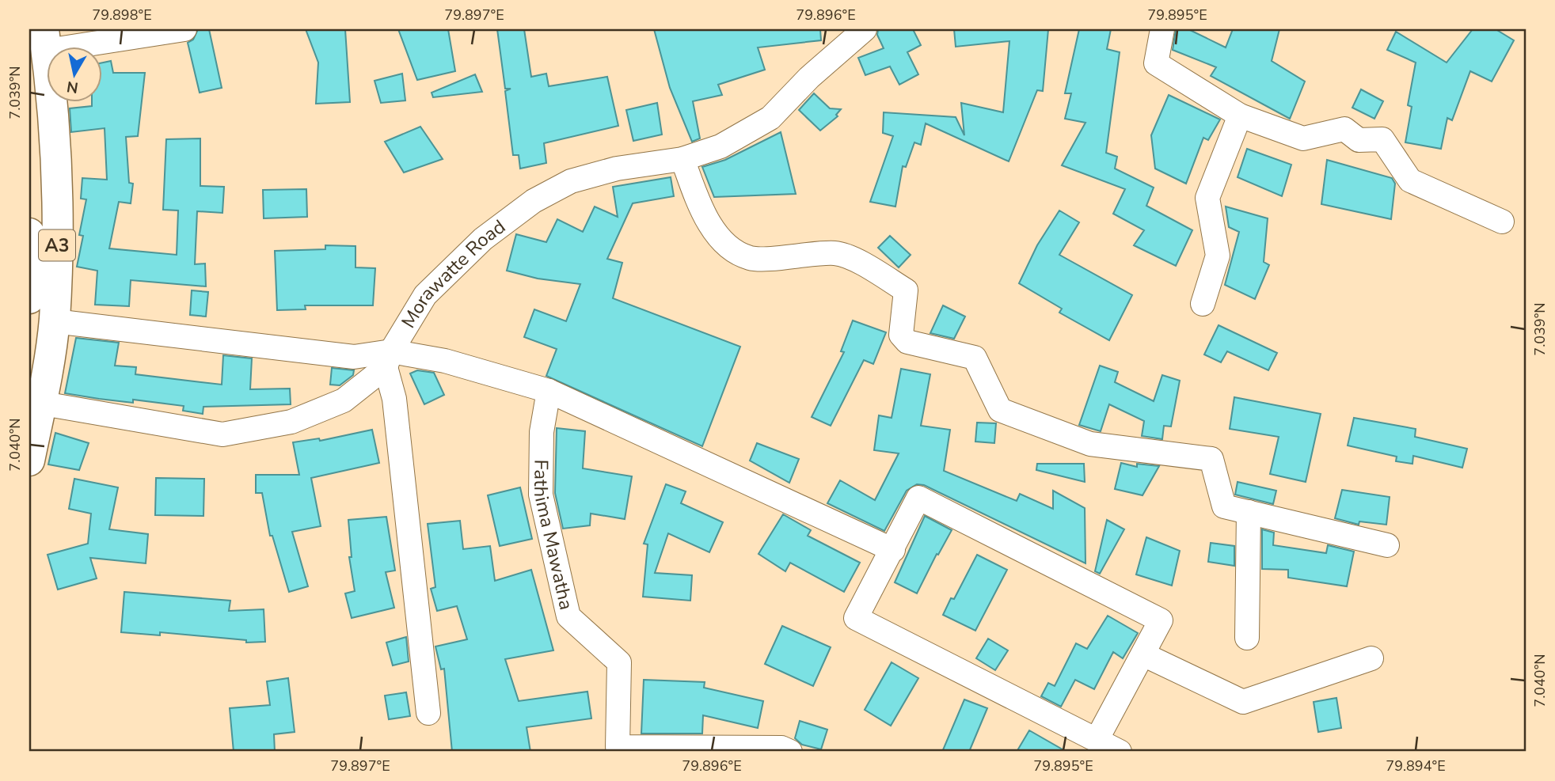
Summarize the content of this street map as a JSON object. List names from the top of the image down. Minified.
{"streets":{"highway":["A3"],"street":["Morawatte Road","Fathima Mawatha"]},"crossings":[["A3","Morawatte Road"]],"north":"bottom","coordinates":["79.898°E","79.897°E","79.896°E","79.895°E","7.039°N","7.040°N","79.894°E"]}
